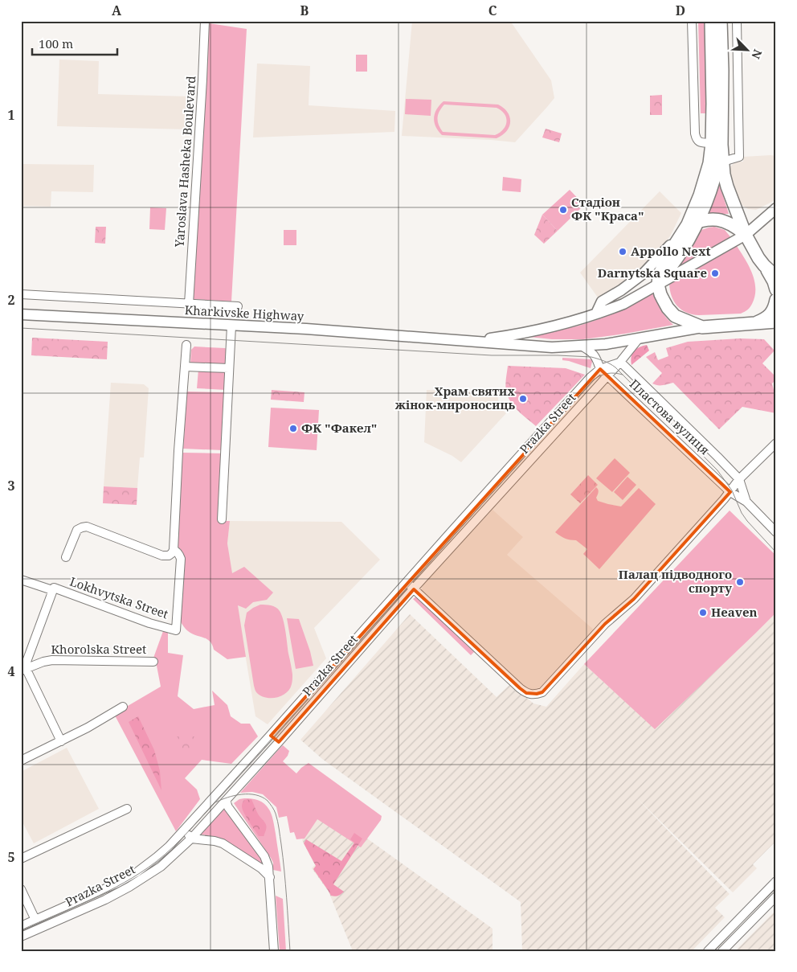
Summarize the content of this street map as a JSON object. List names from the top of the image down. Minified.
{"streets":{"main road":["Kharkivske Highway"],"street":["Yaroslava Hasheka Boulevard","Пластова вулиця","Prazka Street","Lokhvytska Street","Khorolska Street"]},"crossings":[["Yaroslava Hasheka Boulevard","Kharkivske Highway"],["Kharkivske Highway","Пластова вулиця"],["Kharkivske Highway","Prazka Street"],["Пластова вулиця","Prazka Street"]],"places":["Стадіон ФК \"Краса\"","Appollo Next","Darnytska Square","Храм святих жінок-мироносиць","ФК \"Факел\"","Палац підводного спорту","Heaven"],"scale_bar":"100 m","north":"bottom right","grid":{"columns":["A","B","C","D"],"rows":["1","2","3","4","5"]}}
